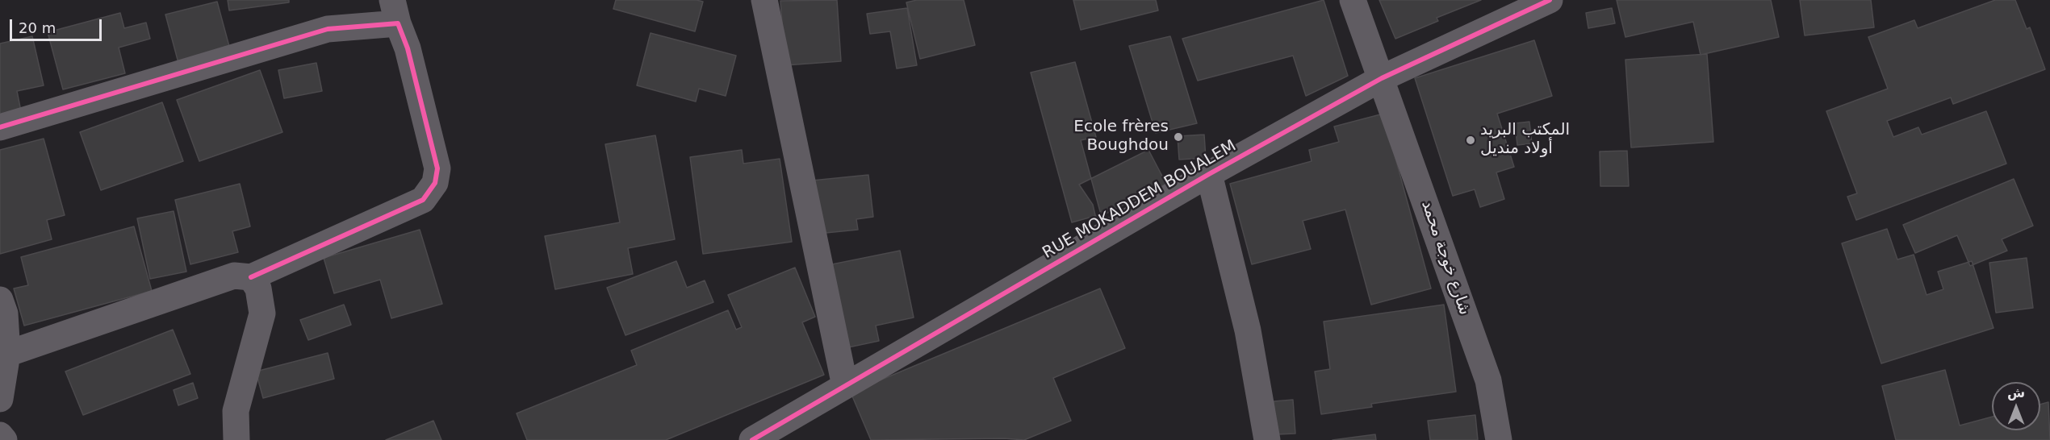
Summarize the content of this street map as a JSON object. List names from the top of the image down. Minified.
{"streets":{"street":["RUE MOKADDEM BOUALEM","شارع خوجة محمد"]},"crossings":[["RUE MOKADDEM BOUALEM","شارع خوجة محمد"]],"places":["Ecole frères Boughdou","المكتب البريد أولاد منديل"],"scale_bar":"20 m","north":"top"}
